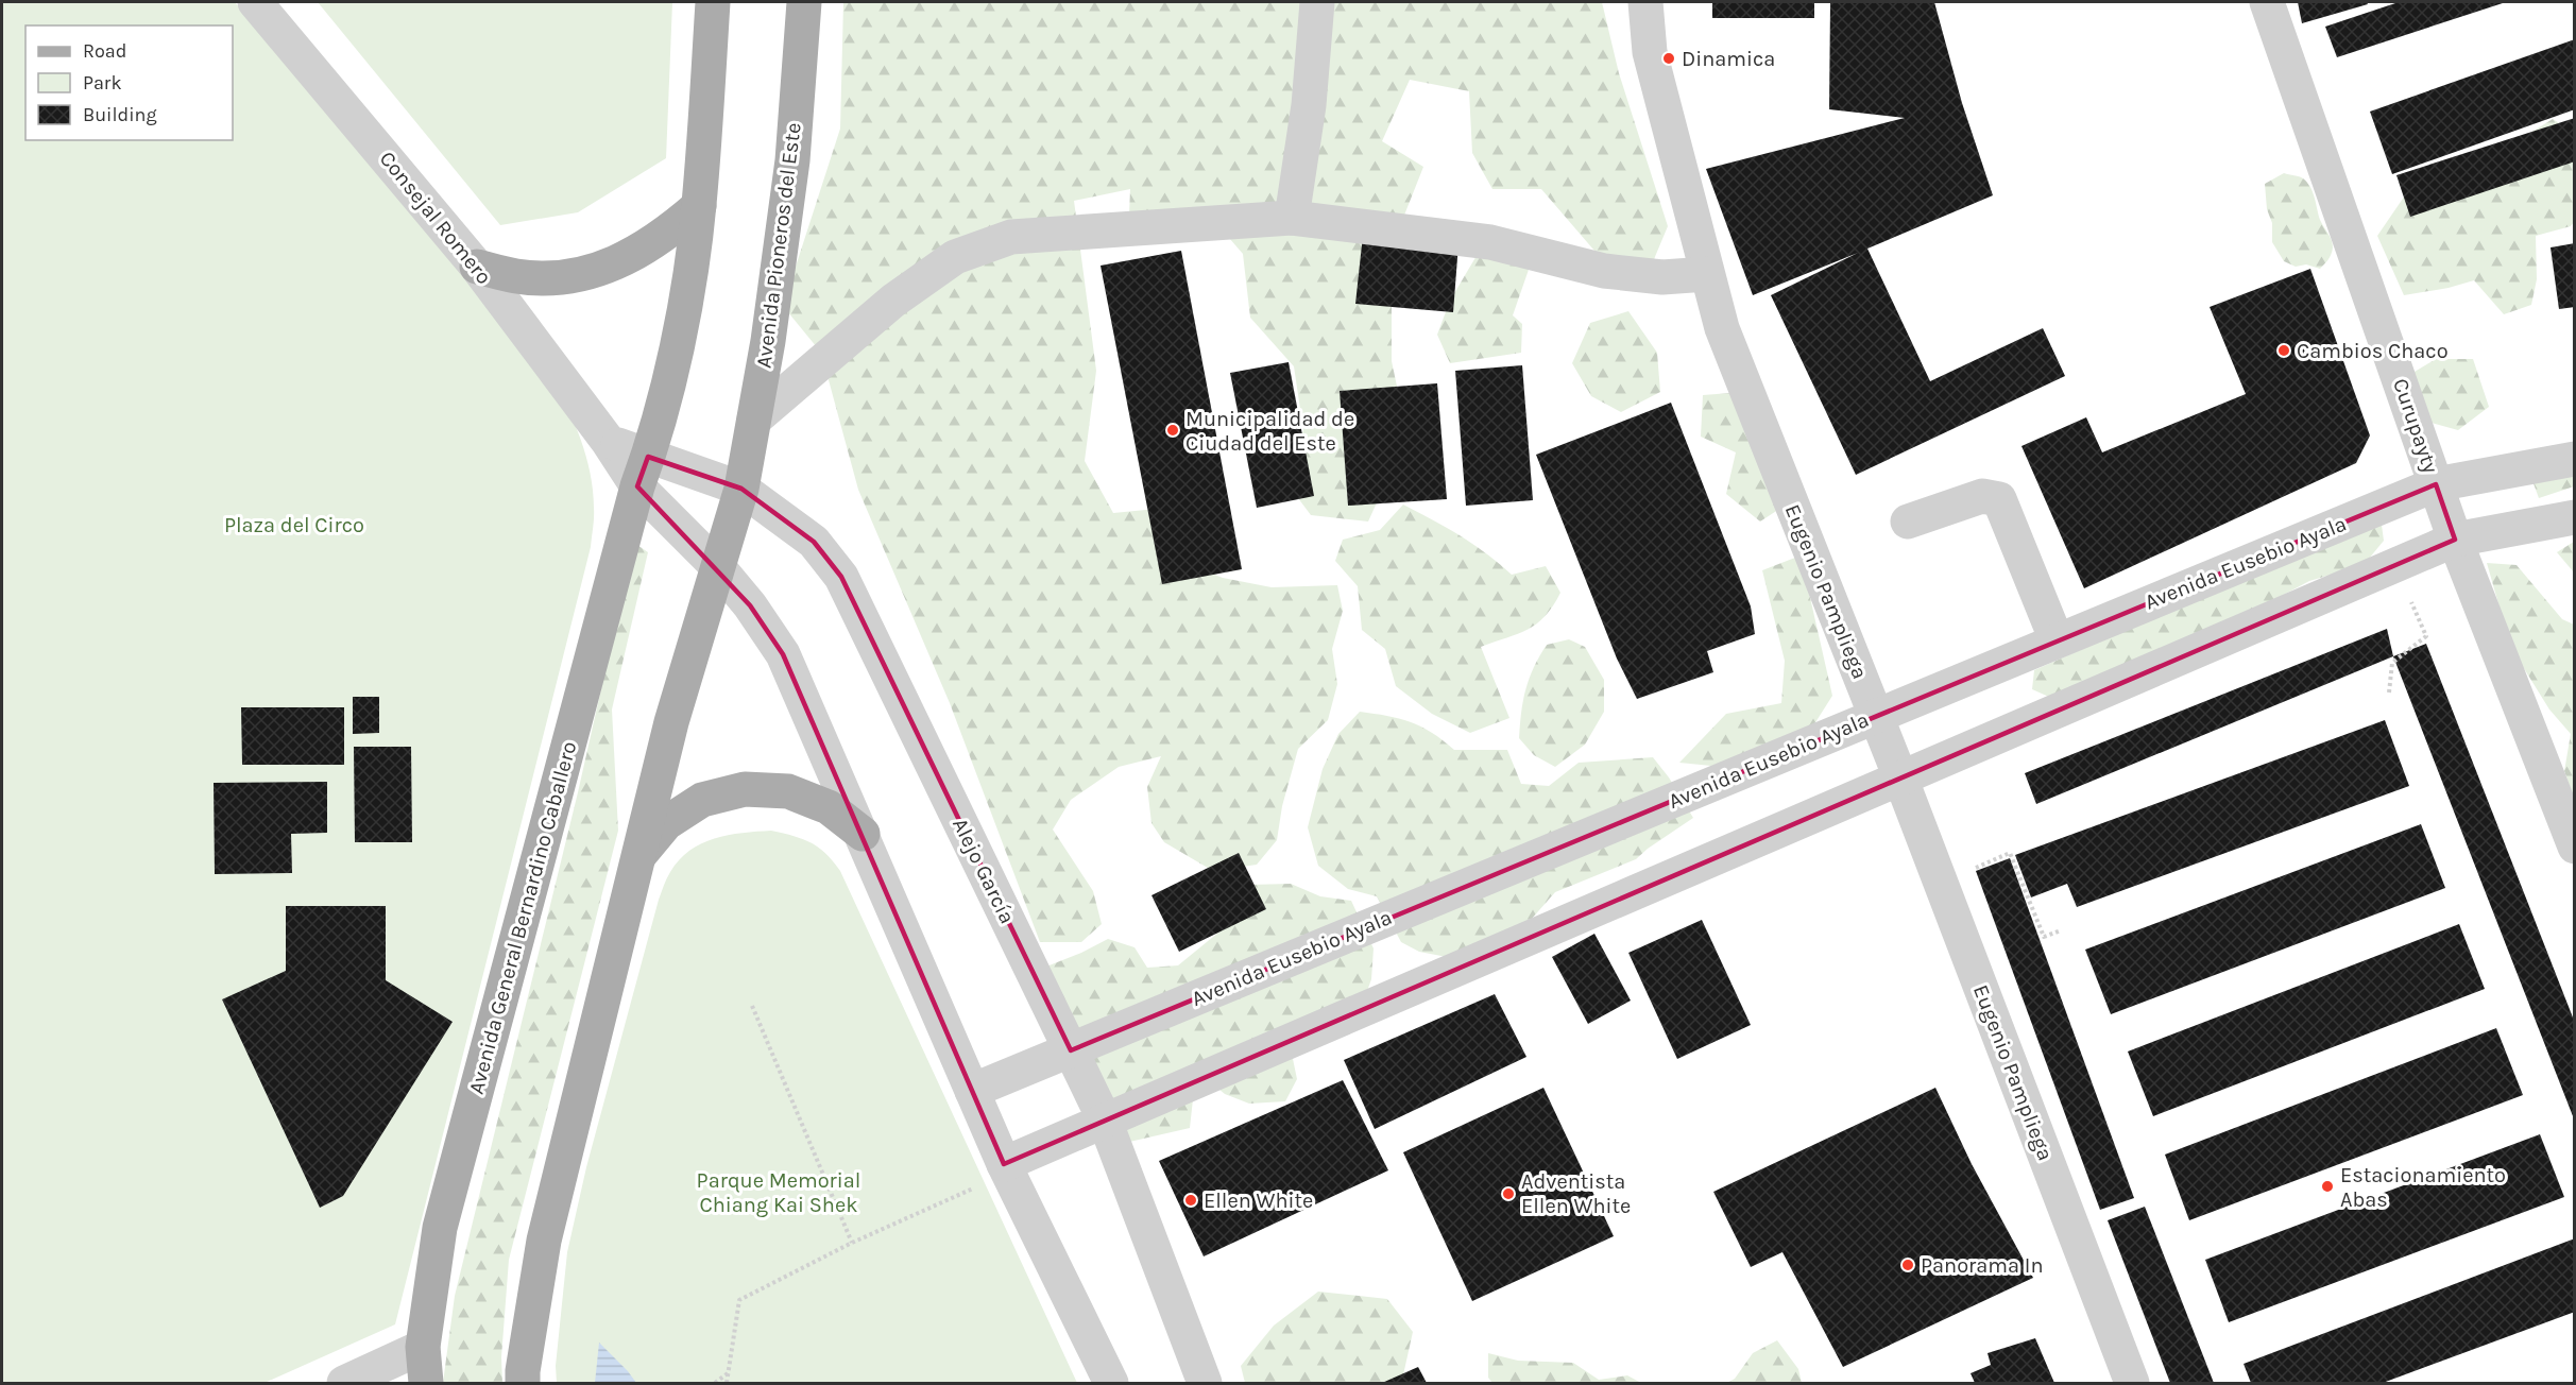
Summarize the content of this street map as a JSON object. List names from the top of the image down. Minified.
{"streets":{"main road":["Avenida Pioneros del Este","Avenida General Bernardino Caballero"],"street":["Consejal Romero","Curupayty","Avenida Eusebio Ayala","Eugenio Pampliega","Alejo García"]},"crossings":[["Consejal Romero","Alejo García"],["Consejal Romero","Avenida General Bernardino Caballero"],["Avenida Pioneros del Este","Alejo García"],["Curupayty","Avenida Eusebio Ayala"],["Avenida Eusebio Ayala","Eugenio Pampliega"],["Avenida Eusebio Ayala","Alejo García"],["Alejo García","Avenida General Bernardino Caballero"]],"parks":["Plaza del Circo","Parque Memorial Chiang Kai Shek"],"places":["Dinamica","Cambios Chaco","Municipalidad de Ciudad del Este","Estacionamiento Abas","Adventista Ellen White","Ellen White","Panorama In"],"legend":["Road","Park","Building"]}
